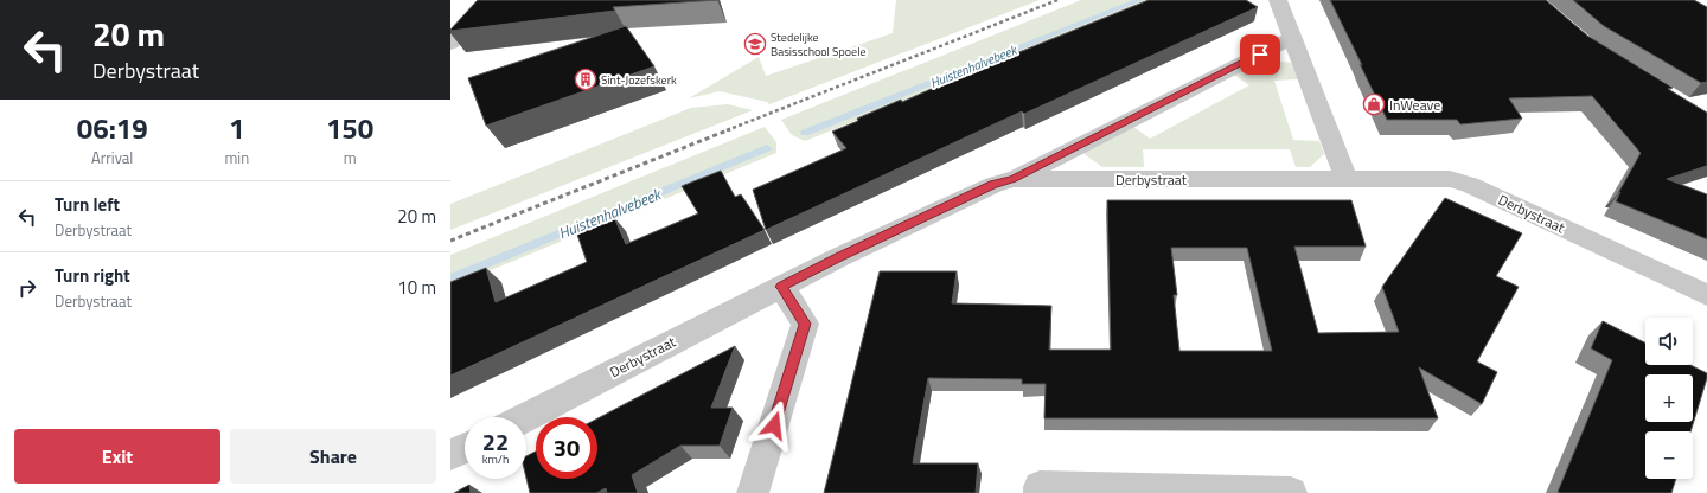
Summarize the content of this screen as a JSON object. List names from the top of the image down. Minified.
{"streets":{"street":["Derbystraat"]},"water":["Huistenhalvebeek"],"places":{"school or university":["Stedelijke Basisschool Spoele"],"building":["Sint-Jozefskerk"],"shop":["InWeave"]},"page":{"turn":["20 m","Derbystraat"],"eta":["06:19","Arrival","1","min","150","m"],"list":[{"name":"Turn left","note":"Derbystraat","value":"20 m"},{"name":"Turn right","note":"Derbystraat","value":"10 m"}],"map_buttons":["+","−"],"speed":"22 km/h","limit":"30","buttons":["Exit","Share"]}}
